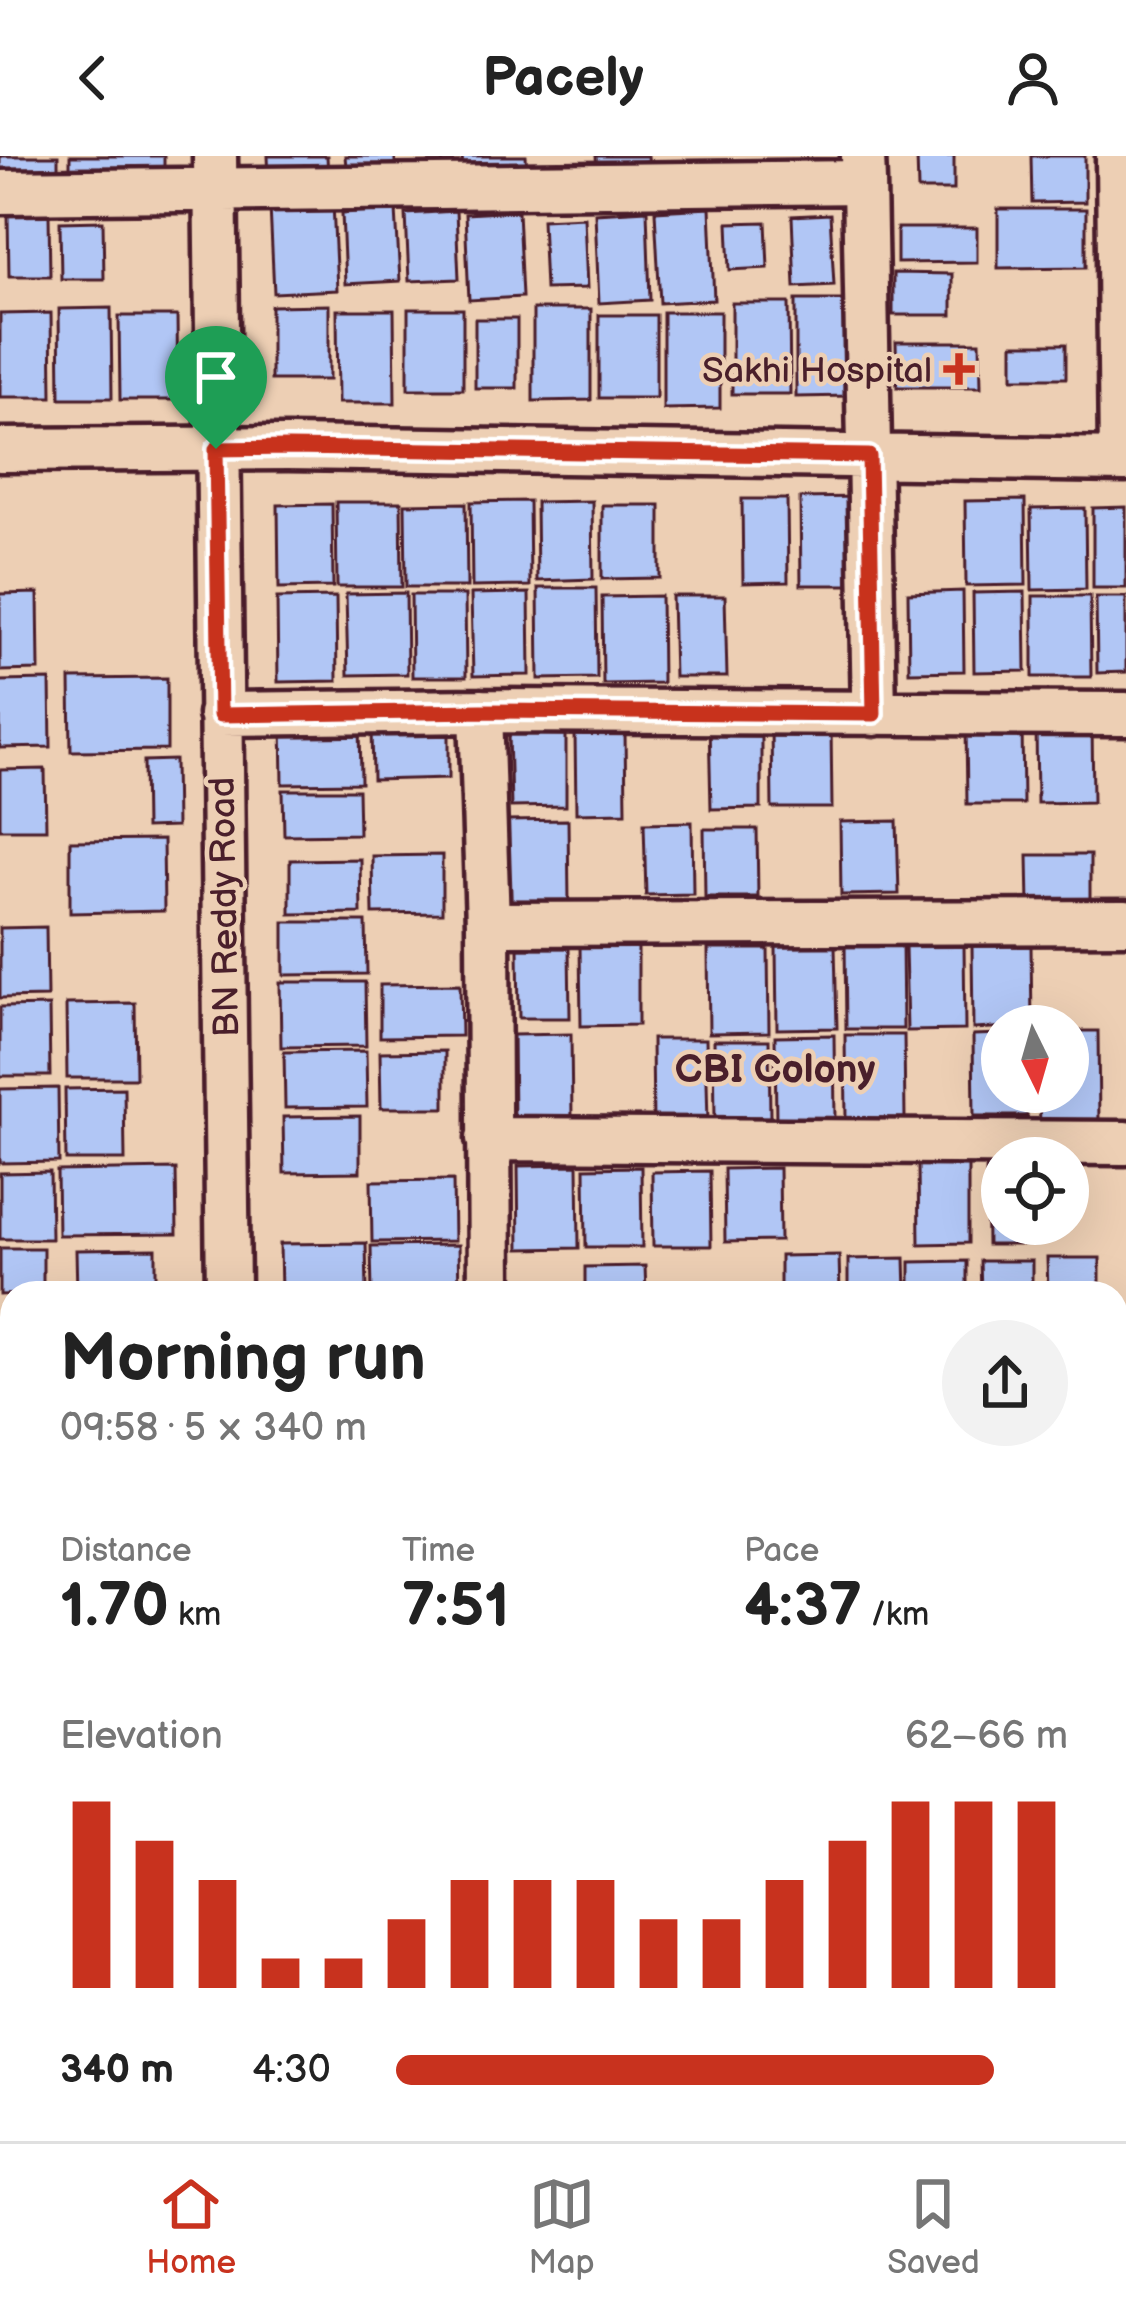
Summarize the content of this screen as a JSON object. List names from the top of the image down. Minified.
{"streets":{"street":["BN Reddy Road"]},"districts":["CBI Colony"],"places":{"health":["Sakhi Hospital"]},"north":"bottom","page":{"header":"Pacely","heading":["Morning run","09:58 · 5 × 340 m"],"stats":[["Distance","1.70 km"],["Time","7:51"],["Pace","4:37 /km"]],"chart":["Elevation","62–66 m"],"list":[{"name":"340 m","note":"4:30"}],"tabs":["Home","Map","Saved"]}}
